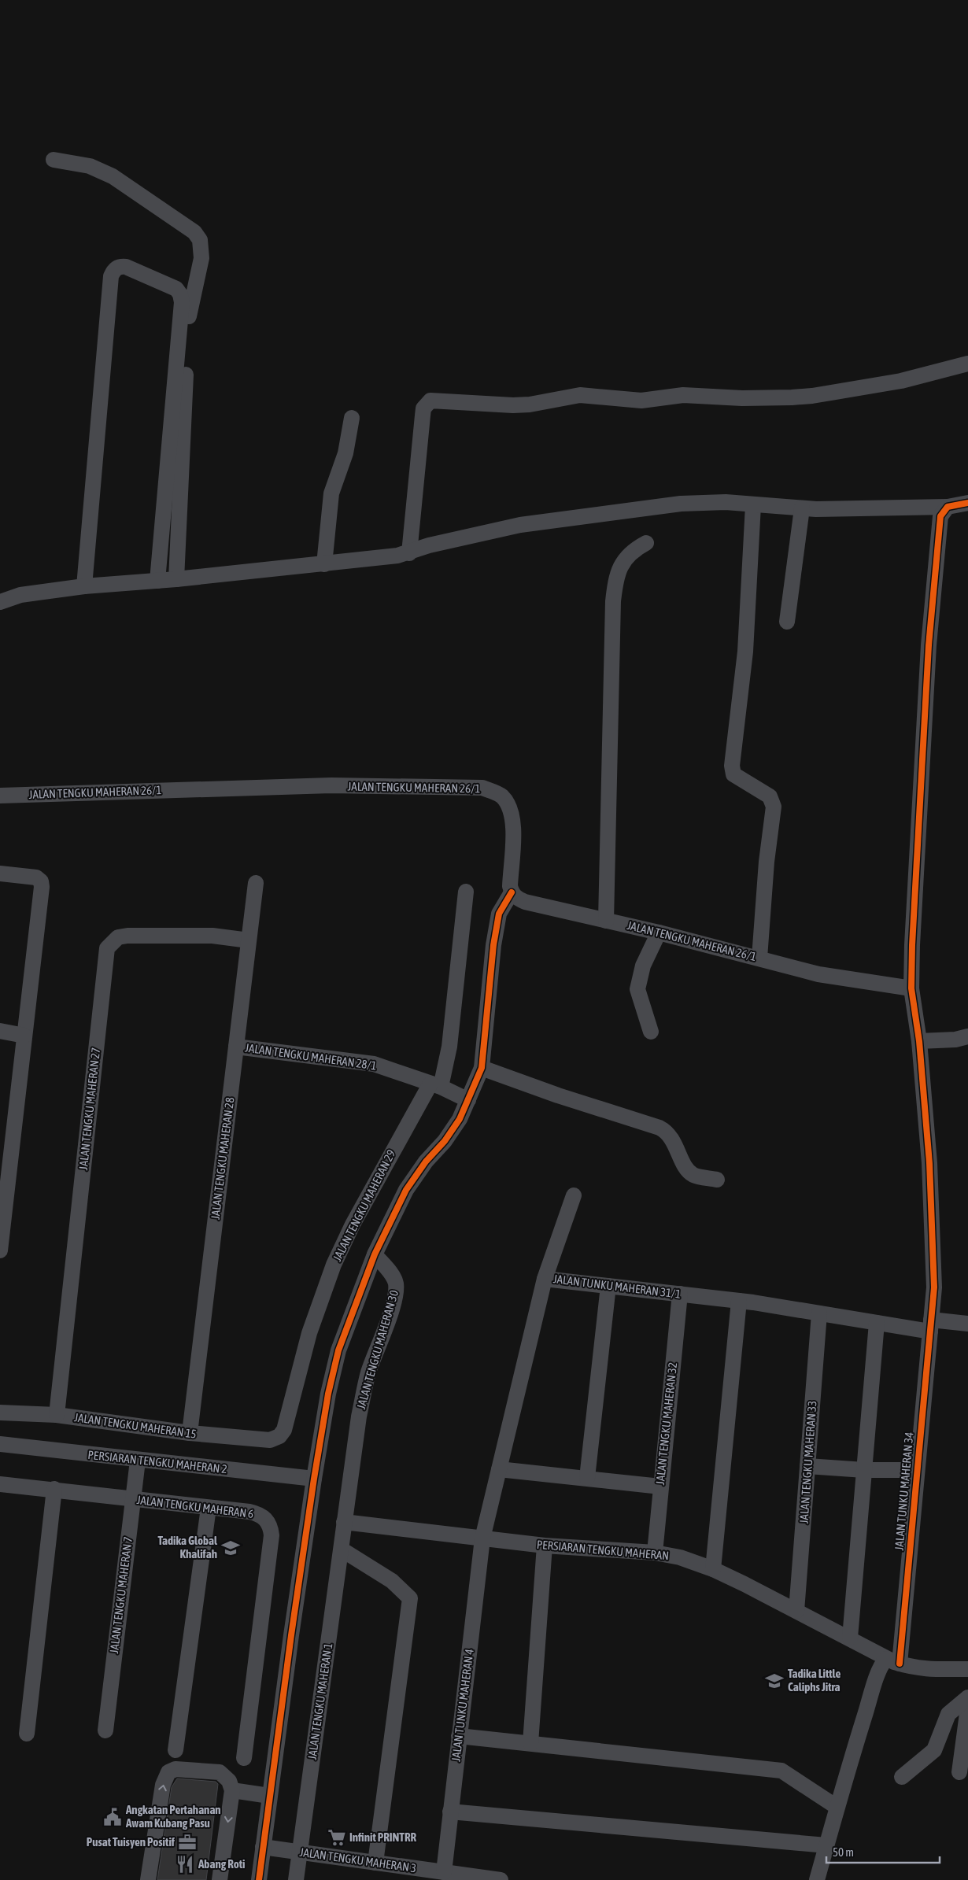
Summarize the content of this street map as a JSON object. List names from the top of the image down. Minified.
{"streets":{"street":["JALAN TENGKU MAHERAN 26/1","JALAN TENGKU MAHERAN 28/1","JALAN TENGKU MAHERAN 27","JALAN TENGKU MAHERAN 28","JALAN TENGKU MAHERAN 29","JALAN TUNKU MAHERAN 31/1","JALAN TENGKU MAHERAN 30","JALAN TENGKU MAHERAN 32","JALAN TENGKU MAHERAN 15","PERSIARAN TENGKU MAHERAN 2","JALAN TENGKU MAHERAN 33","JALAN TUNKU MAHERAN 34","JALAN TENGKU MAHERAN 6","PERSIARAN TENGKU MAHERAN","JALAN TENGKU MAHERAN 7","JALAN TENGKU MAHERAN 1","JALAN TUNKU MAHERAN 4","JALAN TENGKU MAHERAN 3"]},"crossings":[["JALAN TENGKU MAHERAN 26/1","JALAN TUNKU MAHERAN 34"],["JALAN TENGKU MAHERAN 28/1","JALAN TENGKU MAHERAN 28"],["JALAN TENGKU MAHERAN 28/1","JALAN TENGKU MAHERAN 29"],["JALAN TENGKU MAHERAN 27","JALAN TENGKU MAHERAN 28"],["JALAN TENGKU MAHERAN 27","JALAN TENGKU MAHERAN 15"],["JALAN TENGKU MAHERAN 28","JALAN TENGKU MAHERAN 15"],["JALAN TENGKU MAHERAN 29","JALAN TENGKU MAHERAN 15"],["JALAN TUNKU MAHERAN 31/1","JALAN TENGKU MAHERAN 32"],["JALAN TUNKU MAHERAN 31/1","JALAN TENGKU MAHERAN 33"],["JALAN TUNKU MAHERAN 31/1","JALAN TUNKU MAHERAN 34"],["JALAN TUNKU MAHERAN 31/1","PERSIARAN TENGKU MAHERAN"],["JALAN TUNKU MAHERAN 31/1","JALAN TUNKU MAHERAN 4"],["JALAN TENGKU MAHERAN 30","PERSIARAN TENGKU MAHERAN"],["JALAN TENGKU MAHERAN 30","JALAN TENGKU MAHERAN 1"],["JALAN TENGKU MAHERAN 32","PERSIARAN TENGKU MAHERAN"],["PERSIARAN TENGKU MAHERAN 2","JALAN TENGKU MAHERAN 7"],["JALAN TENGKU MAHERAN 33","PERSIARAN TENGKU MAHERAN"],["JALAN TUNKU MAHERAN 34","PERSIARAN TENGKU MAHERAN"],["JALAN TENGKU MAHERAN 6","JALAN TENGKU MAHERAN 7"],["PERSIARAN TENGKU MAHERAN","JALAN TENGKU MAHERAN 1"],["PERSIARAN TENGKU MAHERAN","JALAN TUNKU MAHERAN 4"],["JALAN TENGKU MAHERAN 1","JALAN TENGKU MAHERAN 3"],["JALAN TUNKU MAHERAN 4","JALAN TENGKU MAHERAN 3"]],"places":{"school or university":["Tadika Global Khalifah","Tadika Little Caliphs Jitra"],"public building":["Angkatan Pertahanan Awam Kubang Pasu"],"supermarket":["Infinit PRINTRR"],"office":["Pusat Tuisyen Positif"],"restaurant":["Abang Roti"]},"scale_bar":"50 m"}
